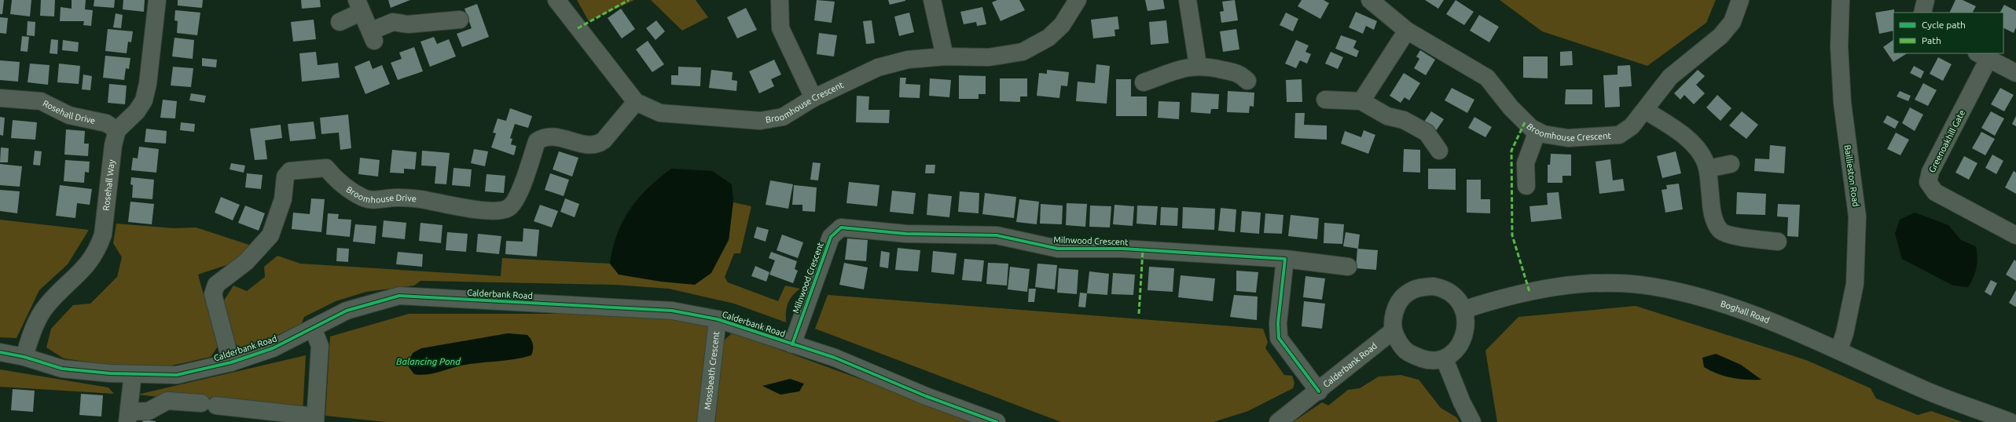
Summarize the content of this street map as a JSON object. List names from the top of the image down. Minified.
{"streets":{"street":["Broomhouse Crescent","Rosehall Drive","Greenoakhill Gate","Baillieston Road","Rosehall Way","Broomhouse Drive","Milnwood Crescent","Calderbank Road","Boghall Road","Mossbeath Crescent"]},"crossings":[["Broomhouse Crescent","Broomhouse Drive"],["Rosehall Drive","Rosehall Way"],["Baillieston Road","Boghall Road"],["Rosehall Way","Calderbank Road"],["Broomhouse Drive","Calderbank Road"],["Milnwood Crescent","Calderbank Road"],["Calderbank Road","Boghall Road"],["Calderbank Road","Mossbeath Crescent"]],"water":["Balancing Pond"],"legend":["Cycle path","Path"]}
